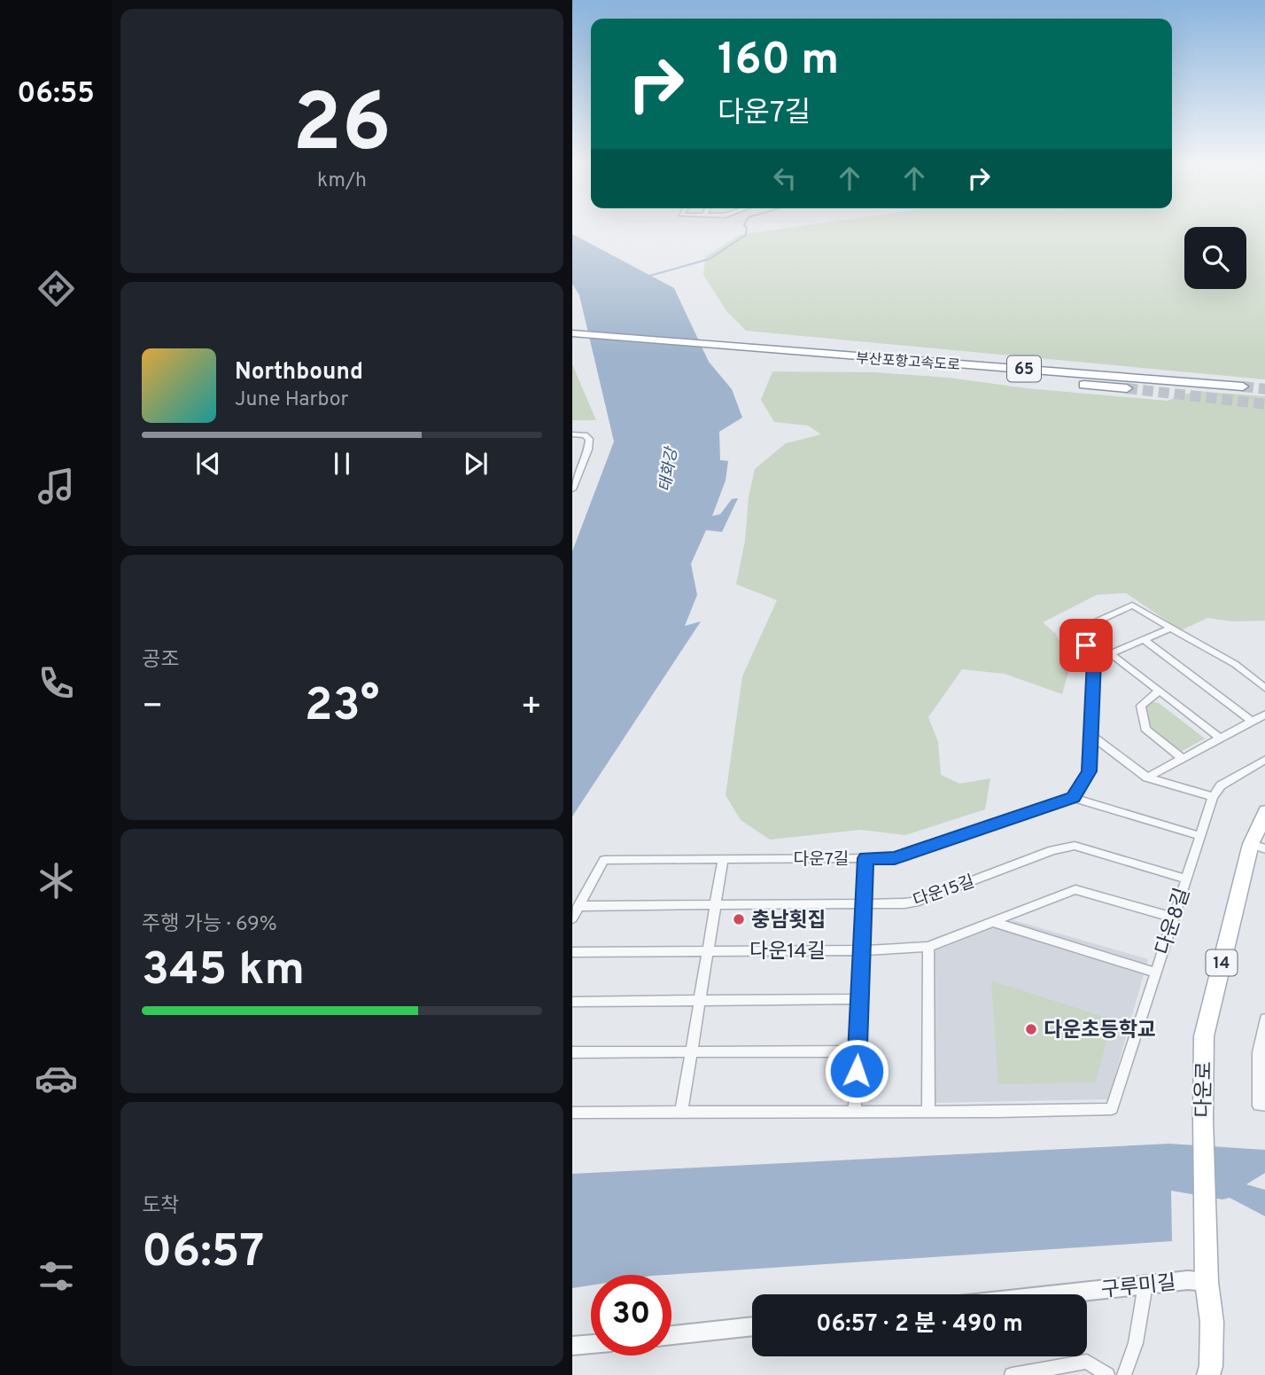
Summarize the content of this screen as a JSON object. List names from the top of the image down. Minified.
{"streets":{"highway":["부산포항고속도로","65"],"main road":["14","다운로"],"street":["다운7길","다운15길","다운8길","다운14길","구루미길"]},"crossings":[["다운7길","다운15길"],["다운15길","다운8길"],["다운8길","다운14길"],["다운로","구루미길"]],"water":["태화강"],"places":["충남횟집","다운초등학교"],"page":{"tabs":"06:55","tile":[["26","km/h"],"공조",["주행 가능 · 69%","345 km"],["도착","06:57"]],"turn":["160 m","다운7길"],"song":["Northbound","June Harbor"],"heat":["−","23°","+"],"limit":"30","trip":"06:57 · 2 분 · 490 m"}}
